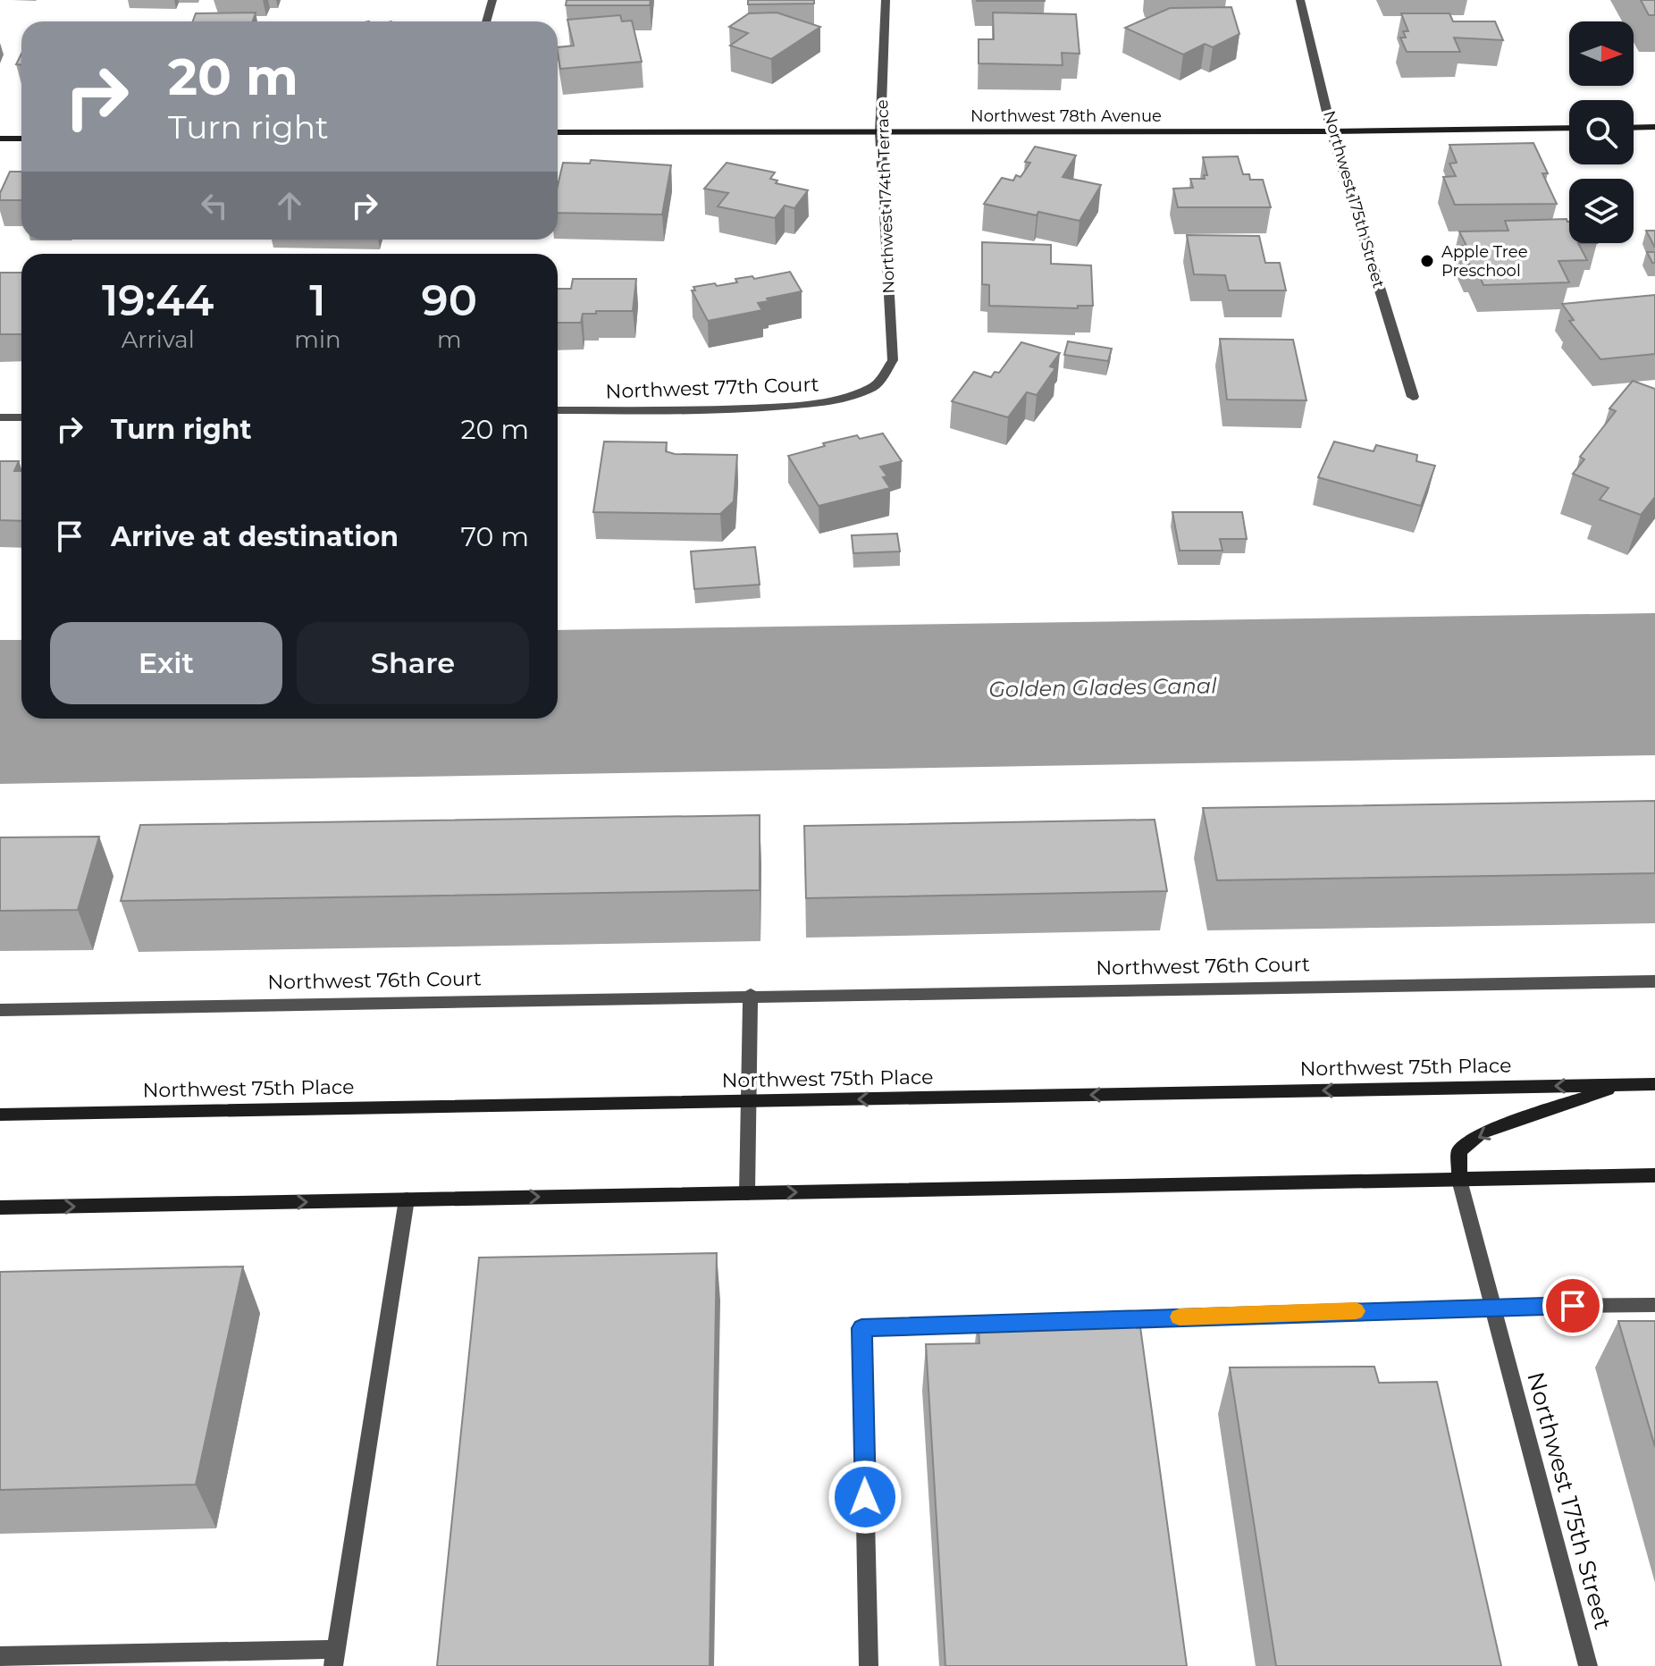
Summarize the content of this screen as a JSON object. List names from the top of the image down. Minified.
{"streets":{"street":["Northwest 78th Avenue","Northwest 174th Terrace","Northwest 175th Street","Northwest 77th Court","Northwest 76th Court","Northwest 75th Place"]},"crossings":[["Northwest 78th Avenue","Northwest 174th Terrace"],["Northwest 78th Avenue","Northwest 175th Street"],["Northwest 174th Terrace","Northwest 77th Court"]],"water":["Golden Glades Canal"],"places":["Apple Tree Preschool"],"north":"right","page":{"turn":["20 m","Turn right"],"eta":["19:44","Arrival","1","min","90","m"],"list":[{"name":"Turn right","value":"20 m"},{"name":"Arrive at destination","value":"70 m"}],"buttons":["Exit","Share"]}}
